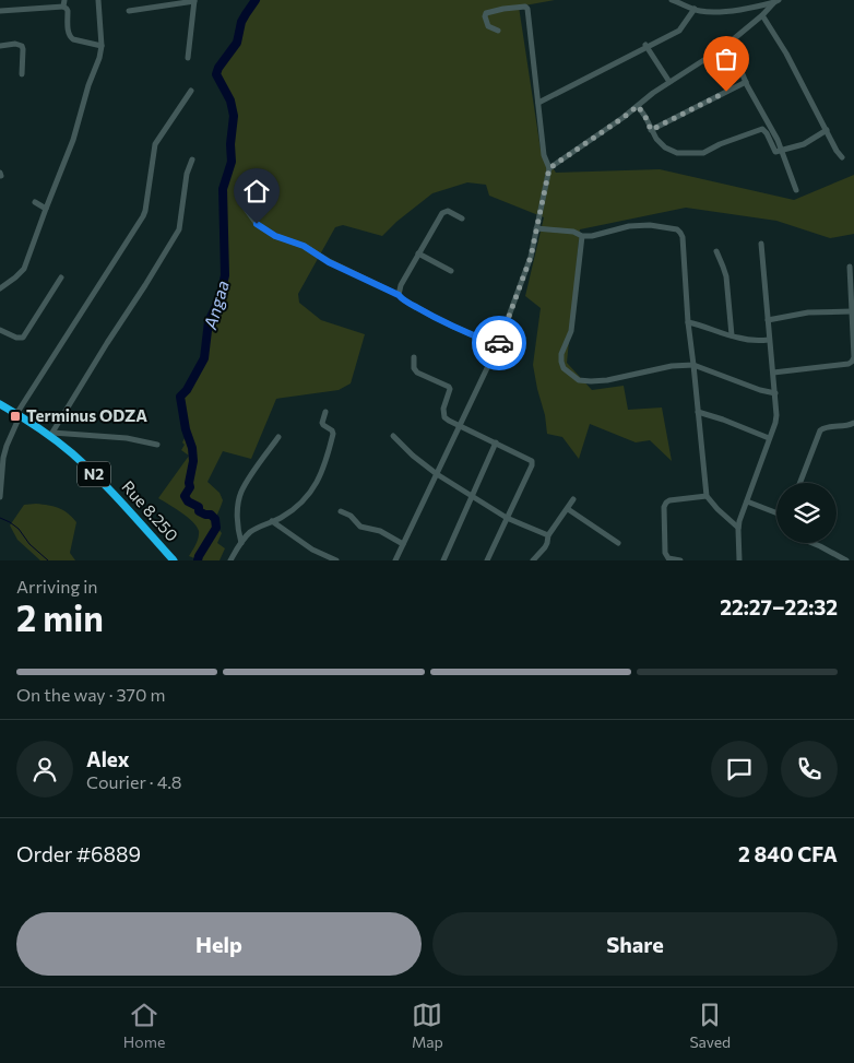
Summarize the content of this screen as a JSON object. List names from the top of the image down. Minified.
{"streets":{"highway":["N2","Rue 8.250"]},"water":["Angaa"],"places":{"transit":["Terminus ODZA"]},"page":{"heading":["2 min","Arriving in","22:27–22:32"],"panel":["Alex","Courier · 4.8","Order #6889","2 840 CFA"],"bar":"On the way · 370 m","buttons":["Help","Share"],"tabs":["Home","Map","Saved"]}}
